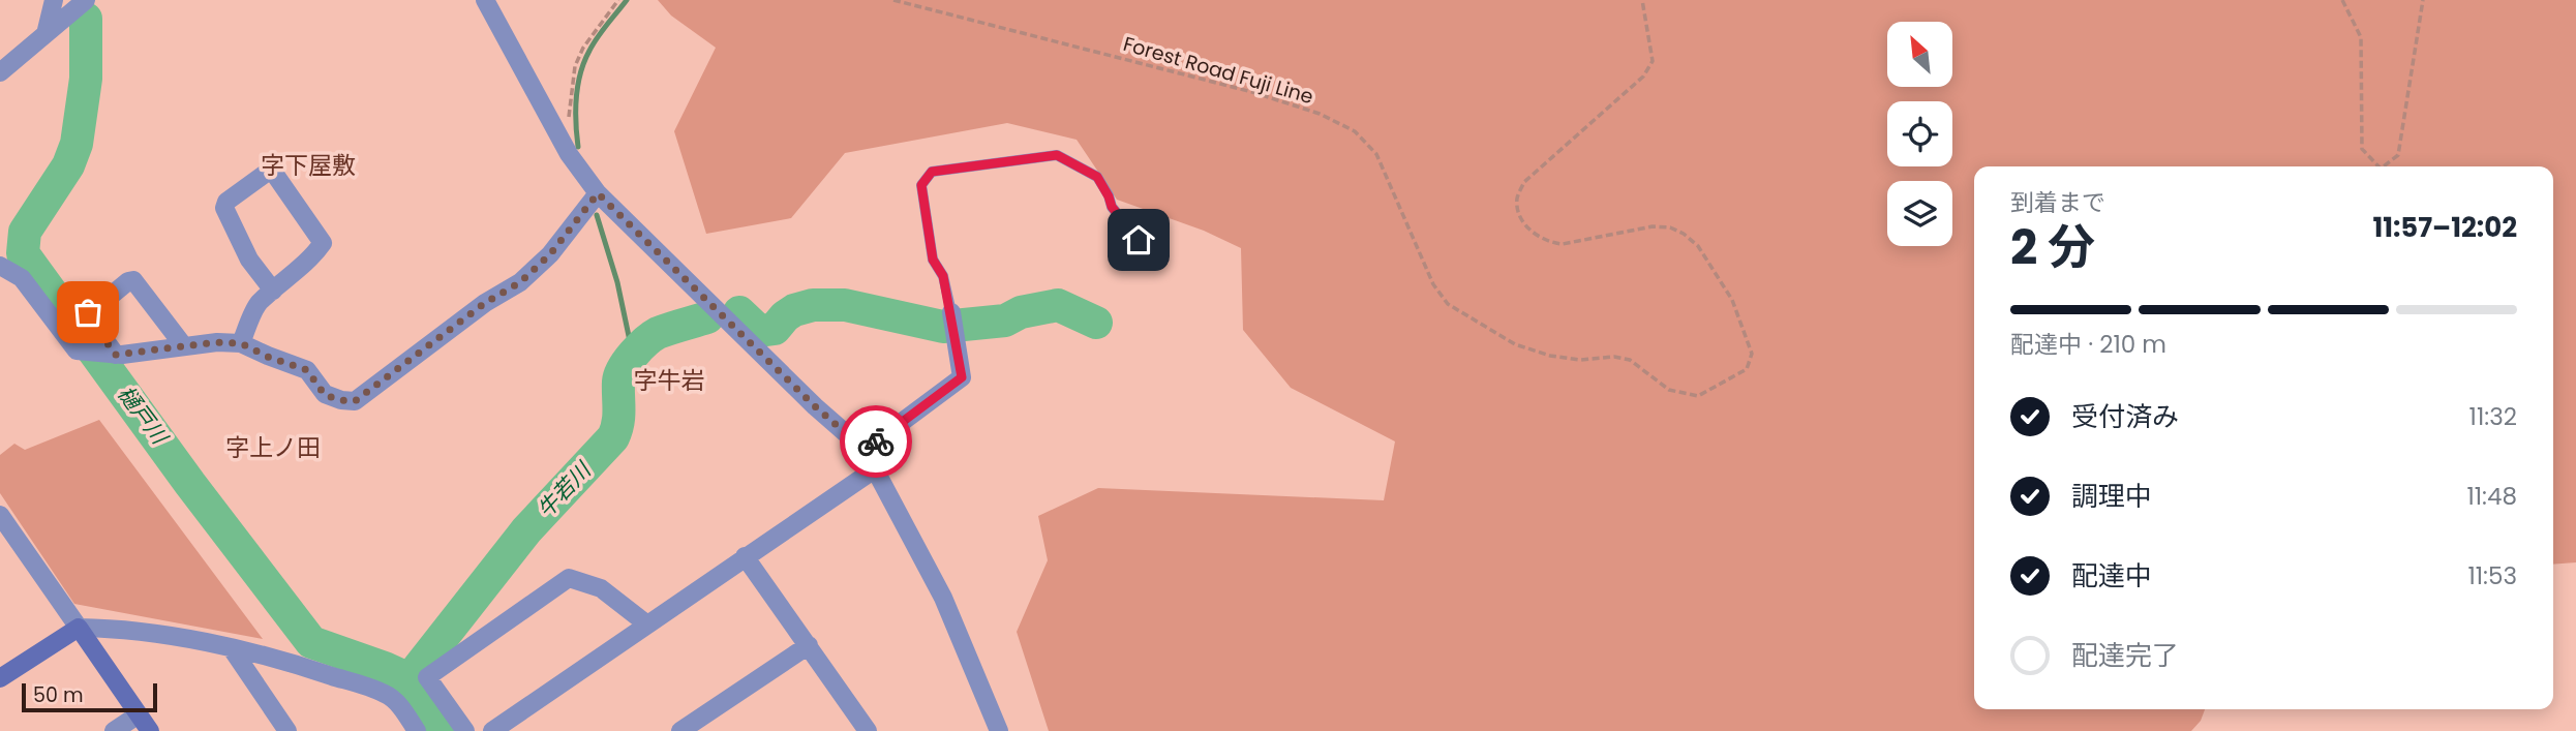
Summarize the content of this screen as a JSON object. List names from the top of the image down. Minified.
{"streets":{"path":["Forest Road Fuji Line"]},"districts":["字下屋敷","字牛岩","字上ノ田"],"water":["樋戸川","牛若川"],"scale_bar":"50 m","north":"top left","page":{"heading":["2 分","到着まで","11:57–12:02"],"bar":"配達中 · 210 m","list":[["受付済み","11:32"],["調理中","11:48"],["配達中","11:53"],"配達完了"],"scale":"50 m"}}
